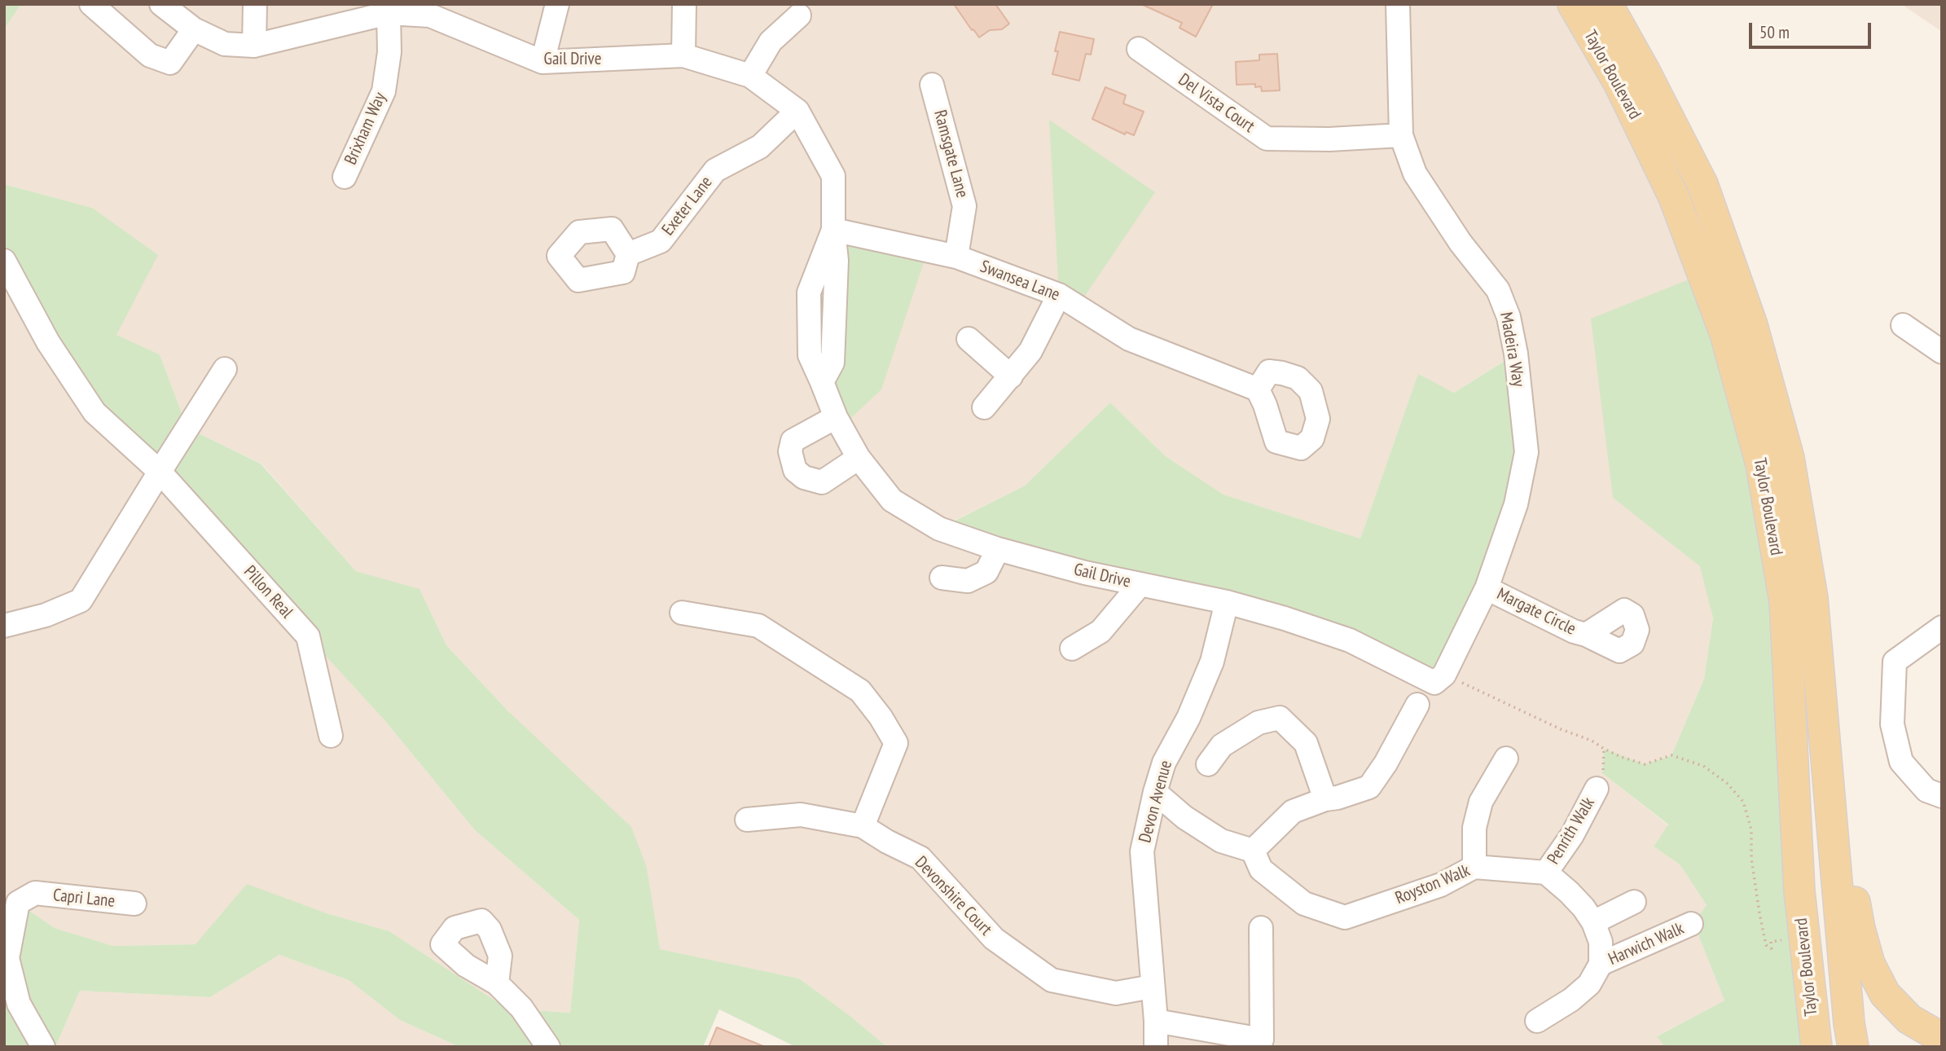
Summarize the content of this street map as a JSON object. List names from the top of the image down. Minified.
{"streets":{"main road":["Taylor Boulevard"],"street":["Gail Drive","Del Vista Court","Brixham Way","Ramsgate Lane","Exeter Lane","Swansea Lane","Madeira Way","Pillon Real","Margate Circle","Devon Avenue","Penrith Walk","Royston Walk","Devonshire Court","Capri Lane","Harwich Walk"]},"crossings":[["Gail Drive","Brixham Way"],["Gail Drive","Exeter Lane"],["Gail Drive","Swansea Lane"],["Gail Drive","Madeira Way"],["Gail Drive","Devon Avenue"],["Del Vista Court","Madeira Way"],["Ramsgate Lane","Swansea Lane"],["Madeira Way","Margate Circle"],["Devon Avenue","Devonshire Court"],["Penrith Walk","Royston Walk"]],"scale_bar":"50 m"}
